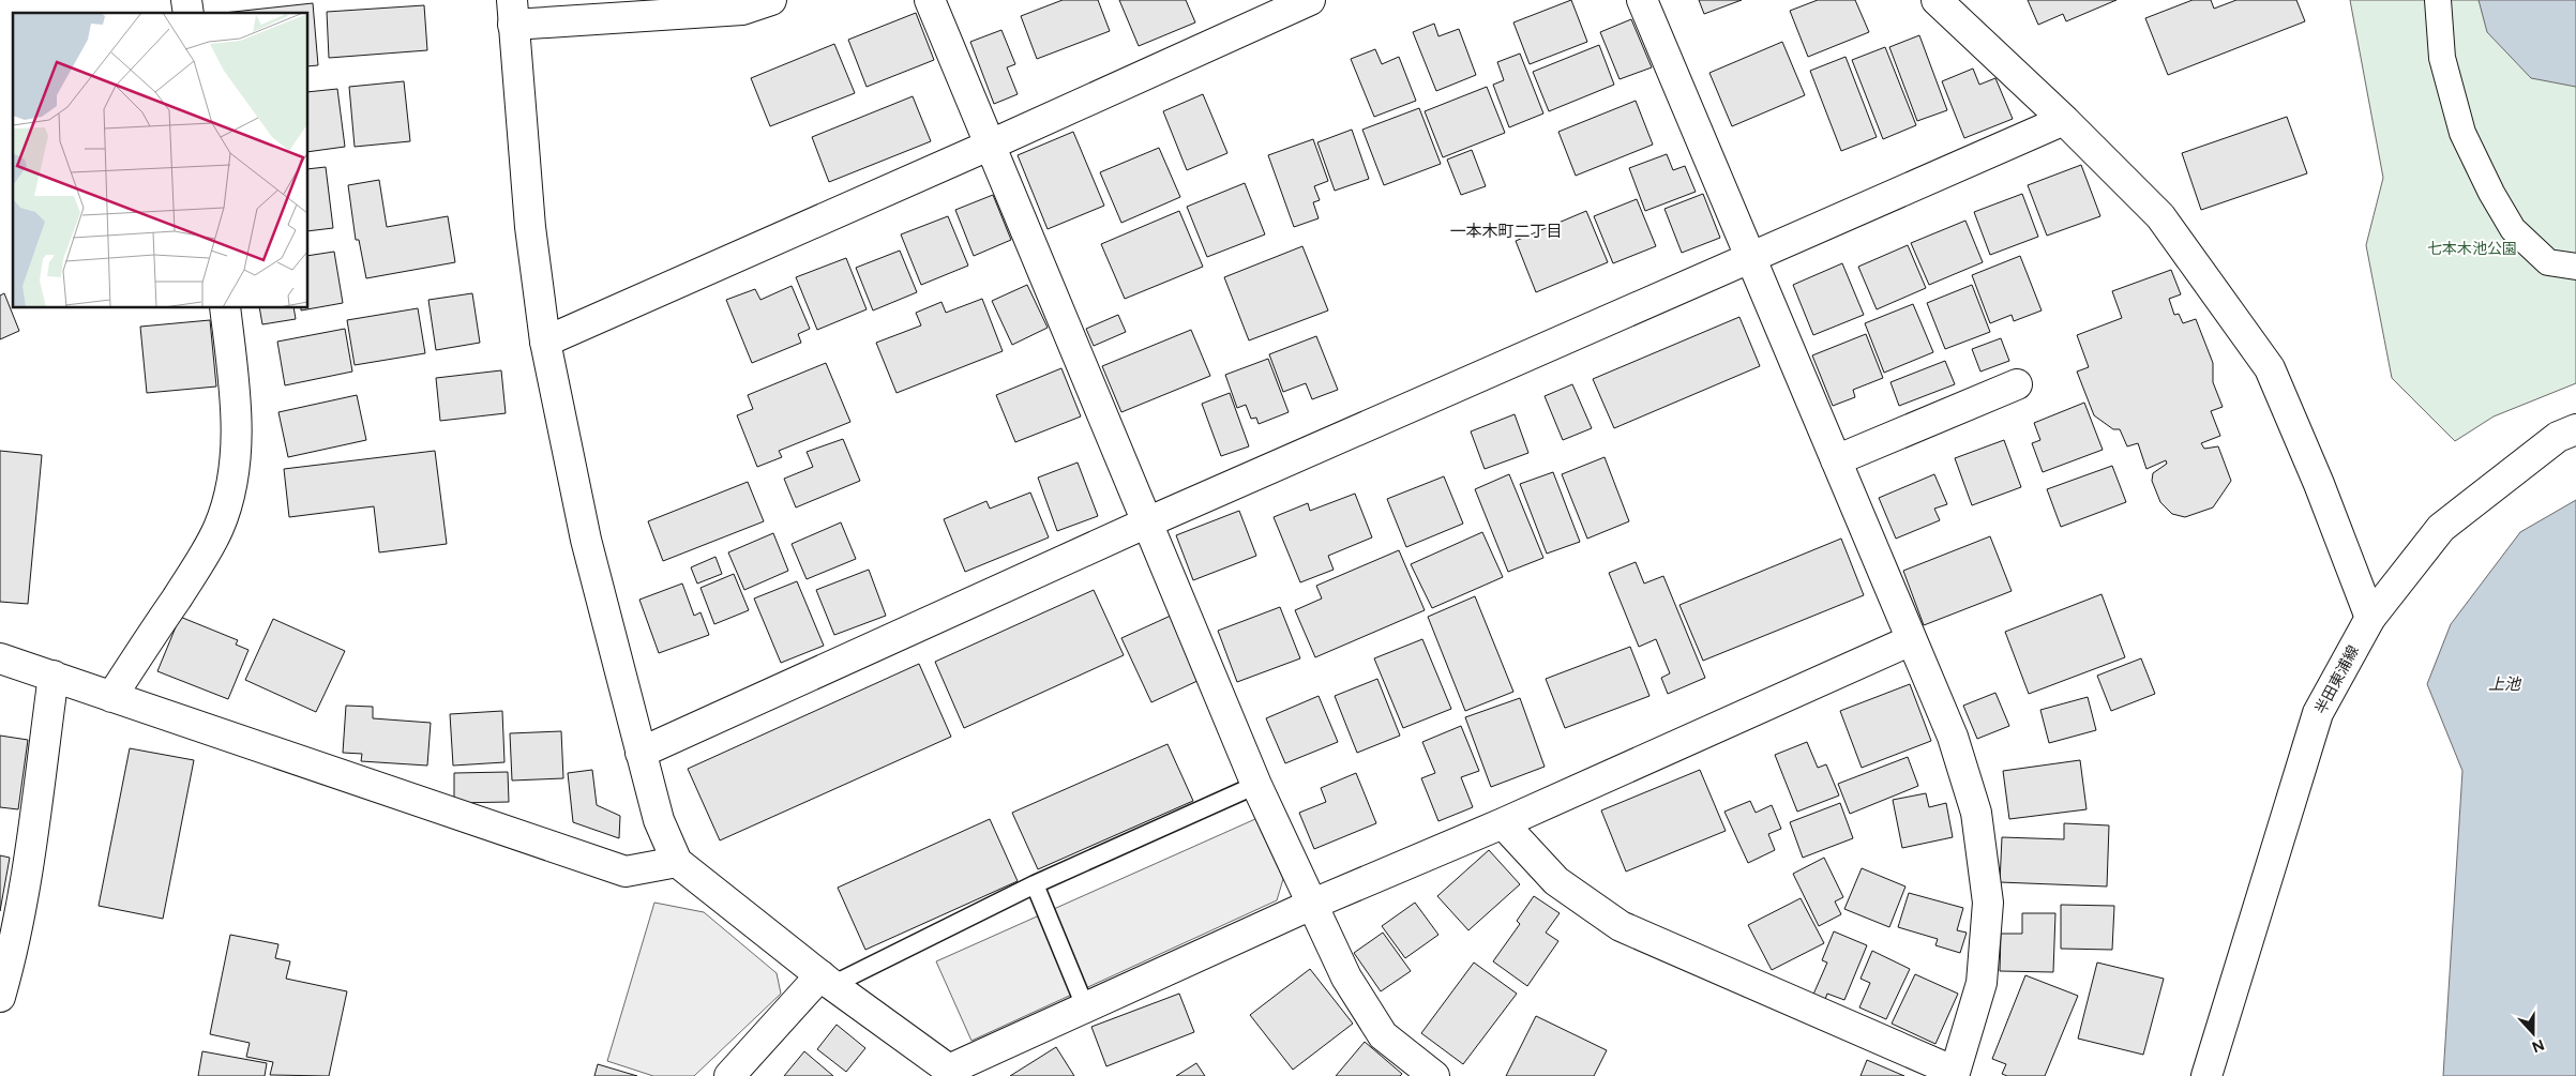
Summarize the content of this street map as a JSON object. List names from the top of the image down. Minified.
{"streets":{"street":["半田東浦線"]},"districts":["一本木町二丁目"],"water":["上池"],"parks":["七本木池公園"],"north":"bottom"}
